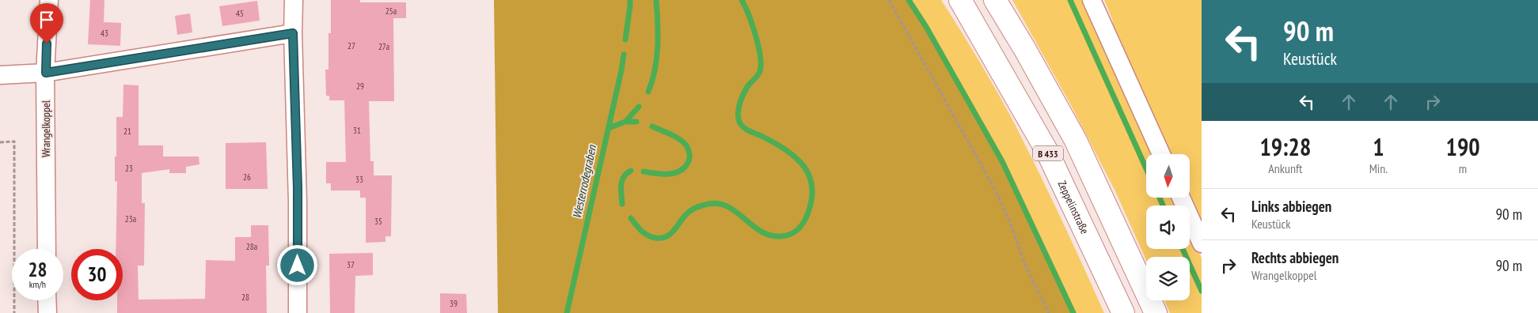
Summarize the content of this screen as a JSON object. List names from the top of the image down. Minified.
{"streets":{"highway":["B 433","Zeppelinstraße"],"street":["Wrangelkoppel"]},"water":["Westerrodegraben"],"house_numbers":["25a","45","43","27","27a","29","31","21","23","26","33","23a","35","28a","37","28","39"],"north":"bottom","page":{"turn":["90 m","Keustück"],"eta":["19:28","Ankunft","1","Min.","190","m"],"list":[{"name":"Links abbiegen","note":"Keustück","value":"90 m"},{"name":"Rechts abbiegen","note":"Wrangelkoppel","value":"90 m"}],"speed":"28 km/h","limit":"30"}}
